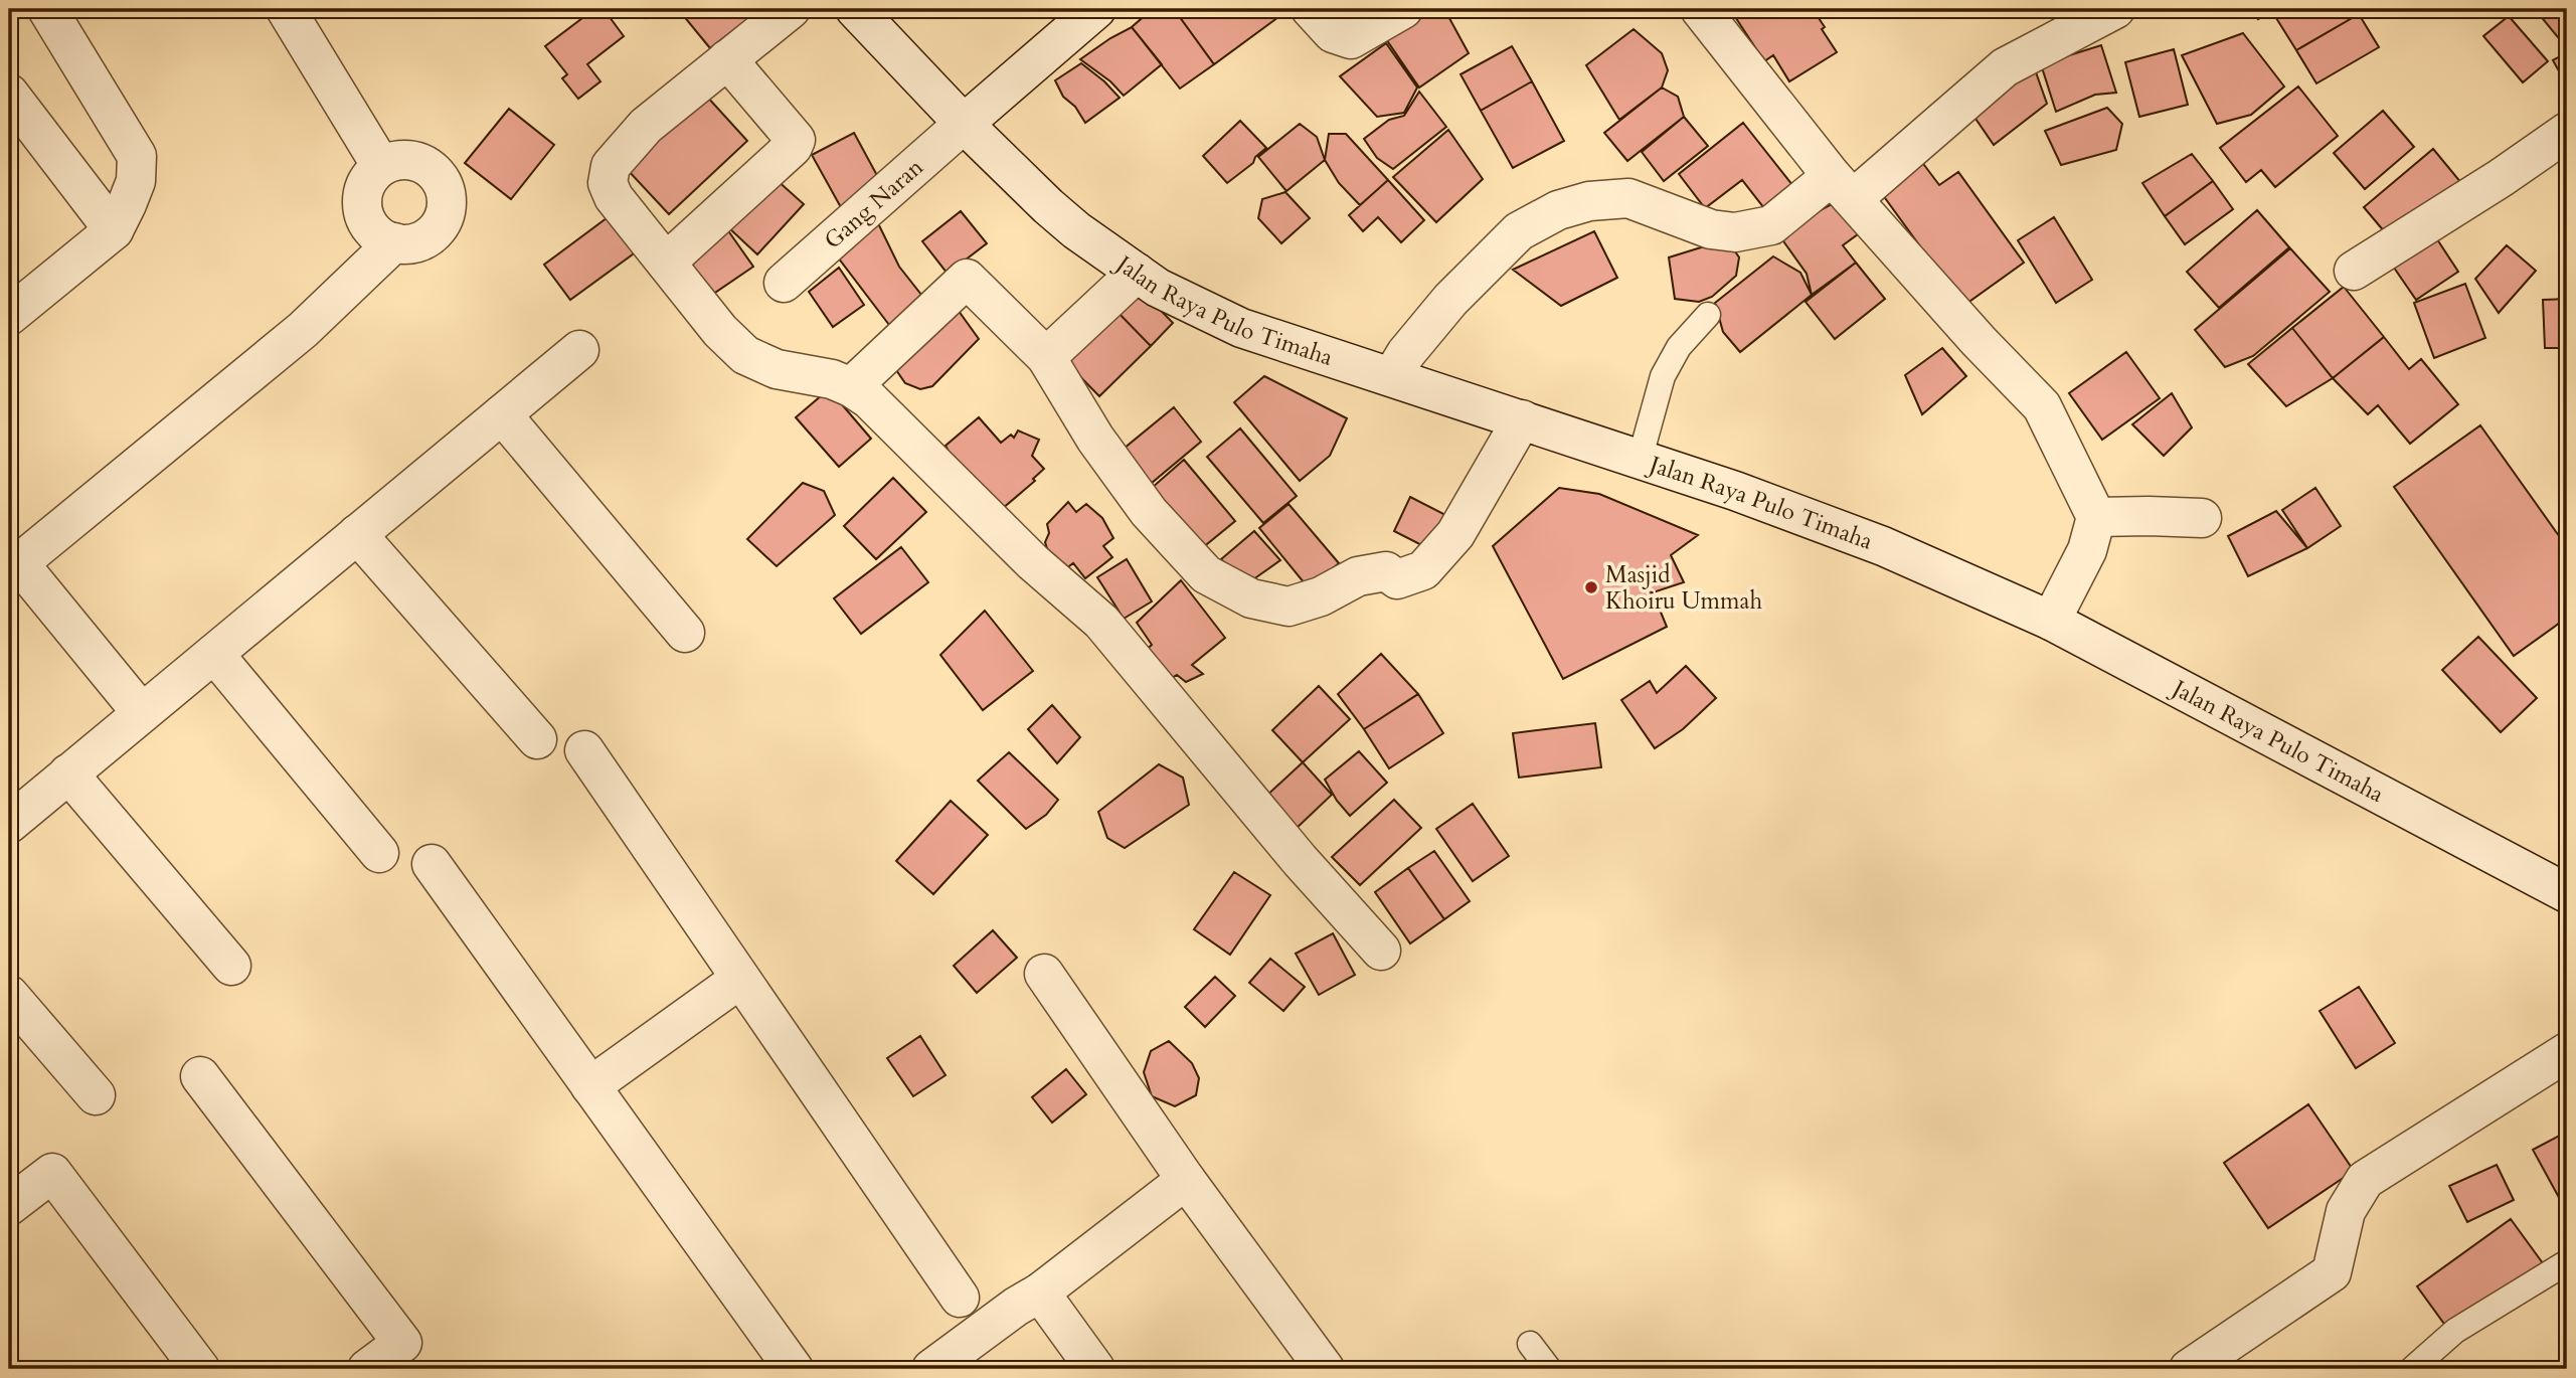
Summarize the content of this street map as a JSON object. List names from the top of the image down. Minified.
{"streets":{"street":["Gang Naran","Jalan Raya Pulo Timaha"]},"crossings":[["Gang Naran","Jalan Raya Pulo Timaha"]],"places":["Masjid Khoiru Ummah"]}
